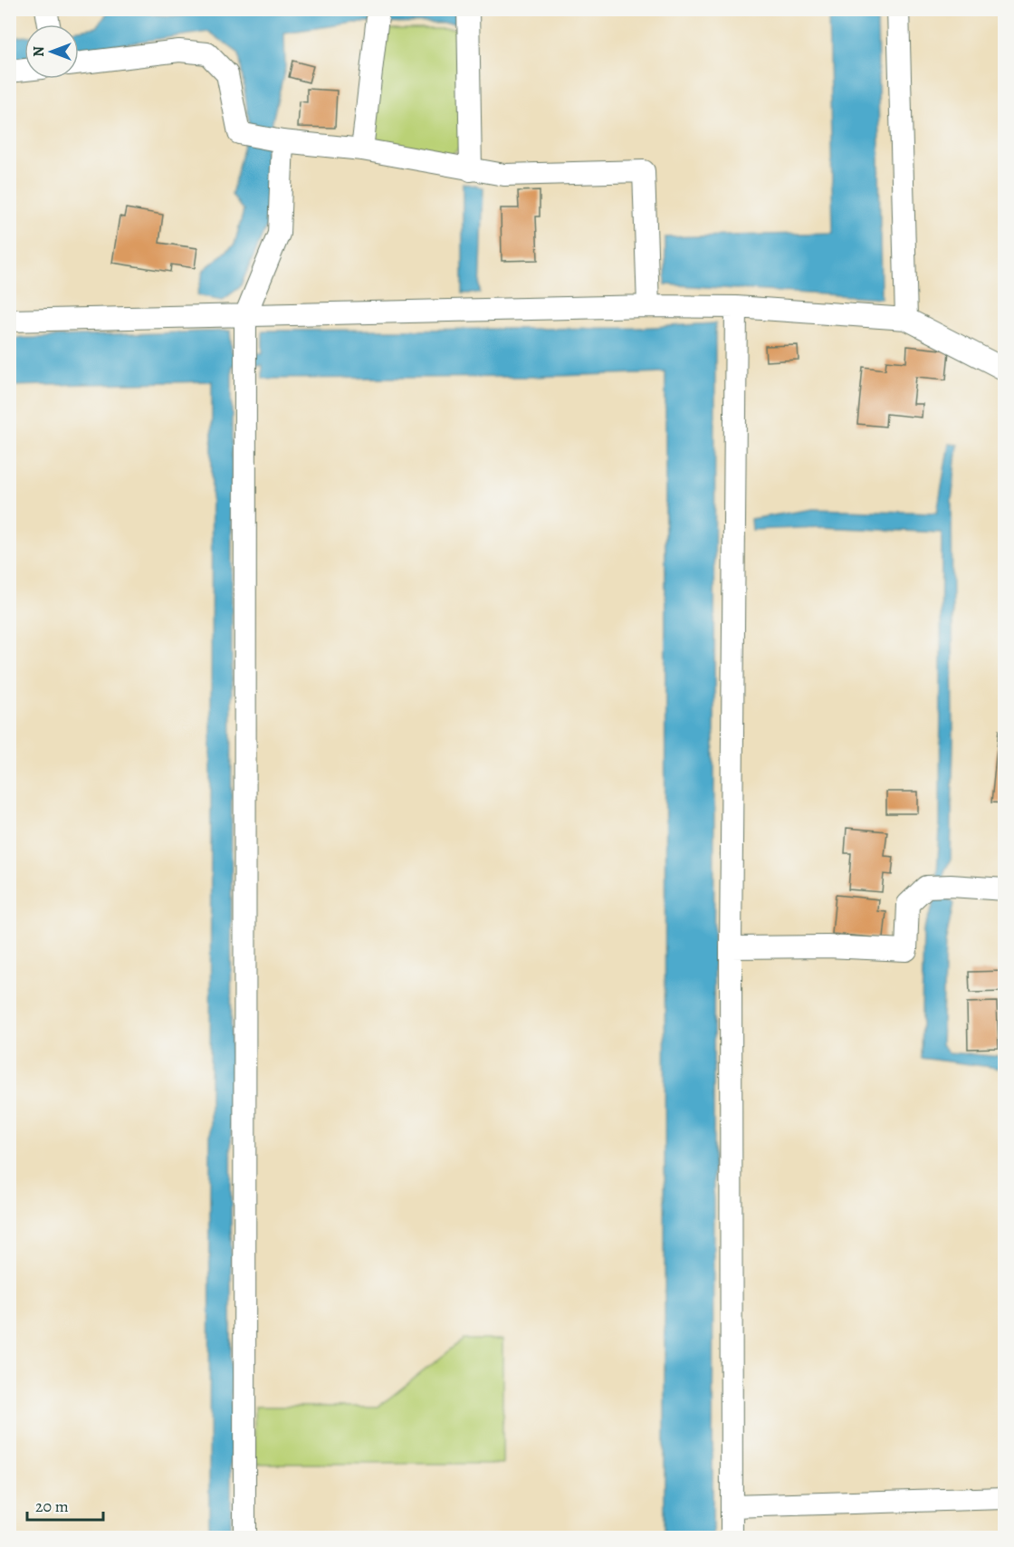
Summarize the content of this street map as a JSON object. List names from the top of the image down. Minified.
{"scale_bar":"20 m","north":"left"}
